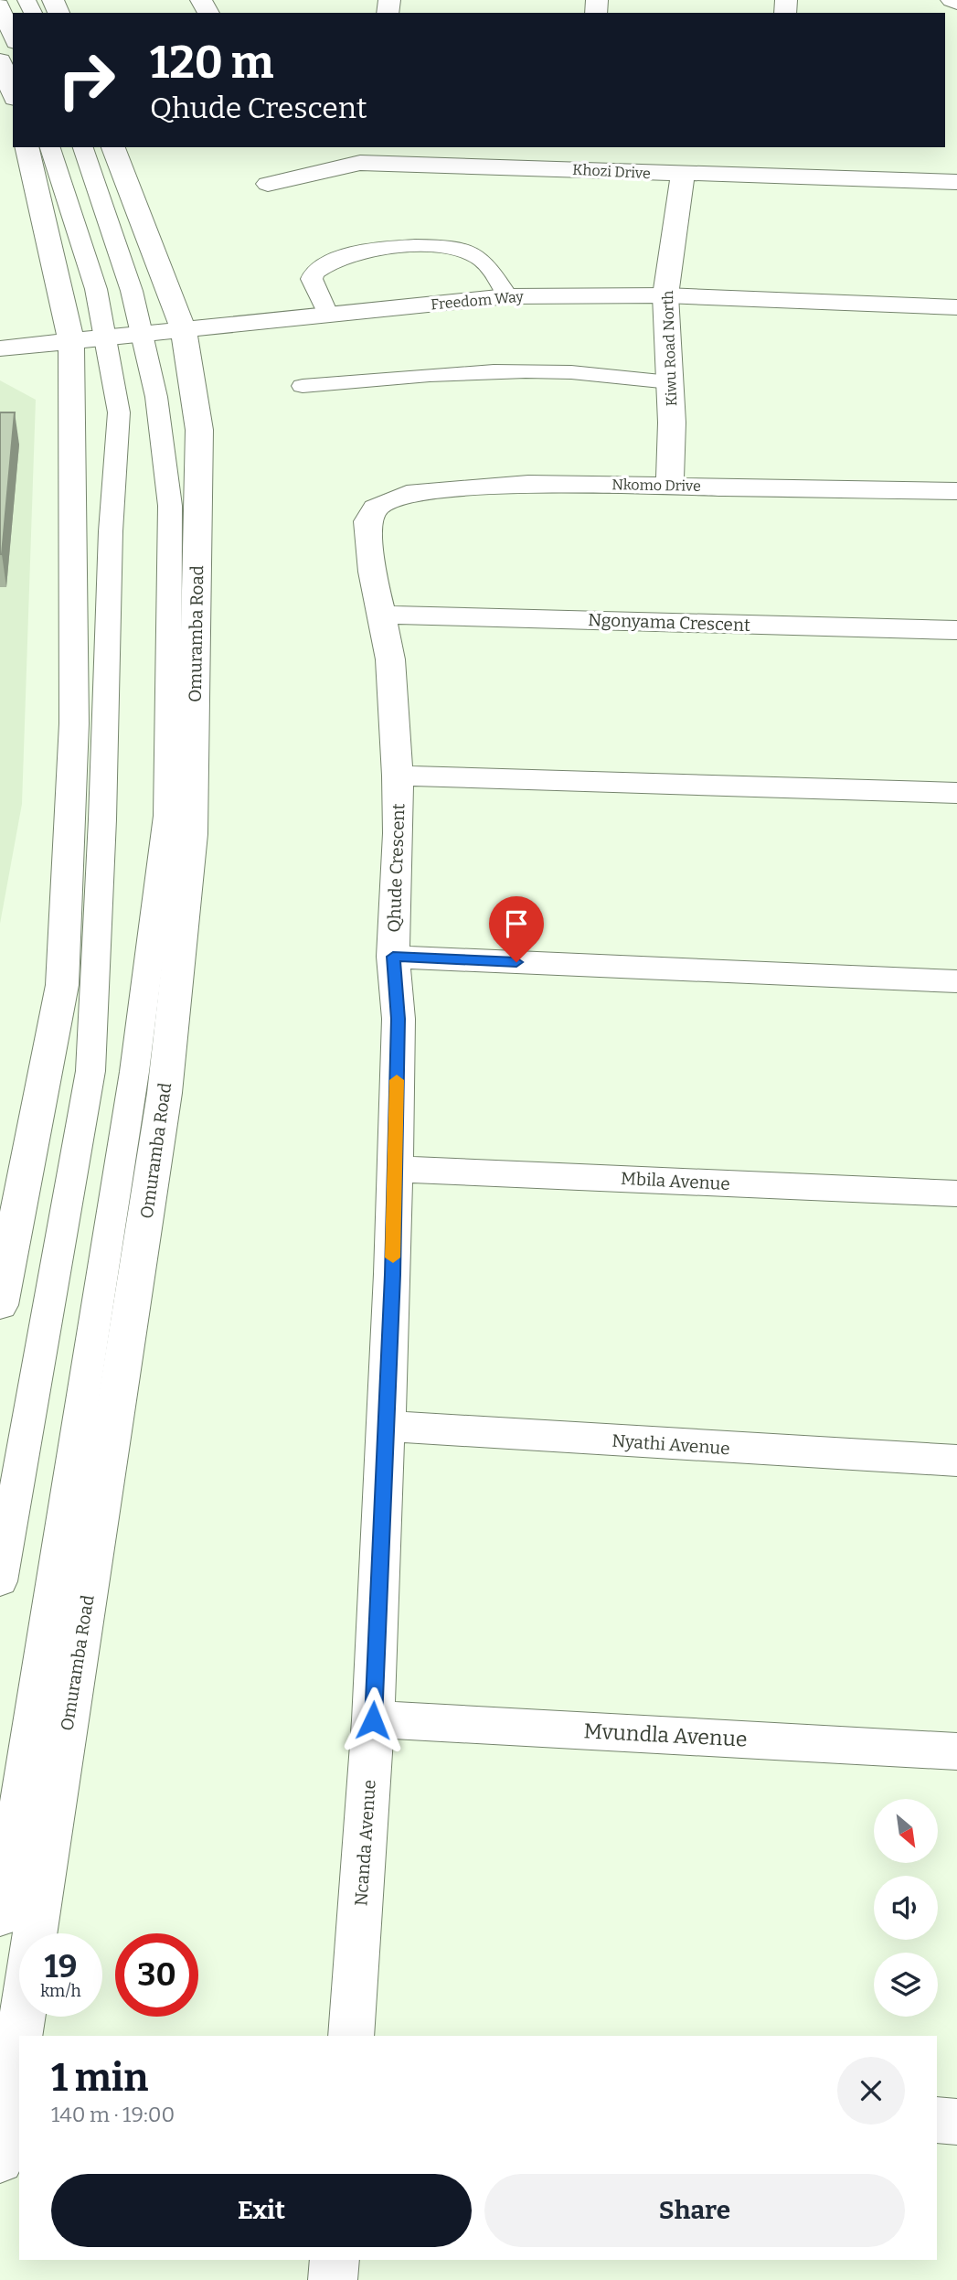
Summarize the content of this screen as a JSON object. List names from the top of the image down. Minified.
{"streets":{"street":["Khozi Drive","Freedom Way","Kiwu Road North","Nkomo Drive","Ngonyama Crescent","Omuramba Road","Qhude Crescent","Mbila Avenue","Nyathi Avenue","Mvundla Avenue","Ncanda Avenue"]},"crossings":[["Khozi Drive","Kiwu Road North"],["Freedom Way","Kiwu Road North"],["Freedom Way","Omuramba Road"],["Kiwu Road North","Nkomo Drive"],["Nkomo Drive","Ngonyama Crescent"],["Qhude Crescent","Ncanda Avenue"],["Mbila Avenue","Ncanda Avenue"],["Nyathi Avenue","Ncanda Avenue"],["Mvundla Avenue","Ncanda Avenue"]],"north":"bottom right","page":{"turn":["120 m","Qhude Crescent"],"speed":"19 km/h","limit":"30","heading":["1 min","140 m · 19:00"],"buttons":["Exit","Share"]}}
